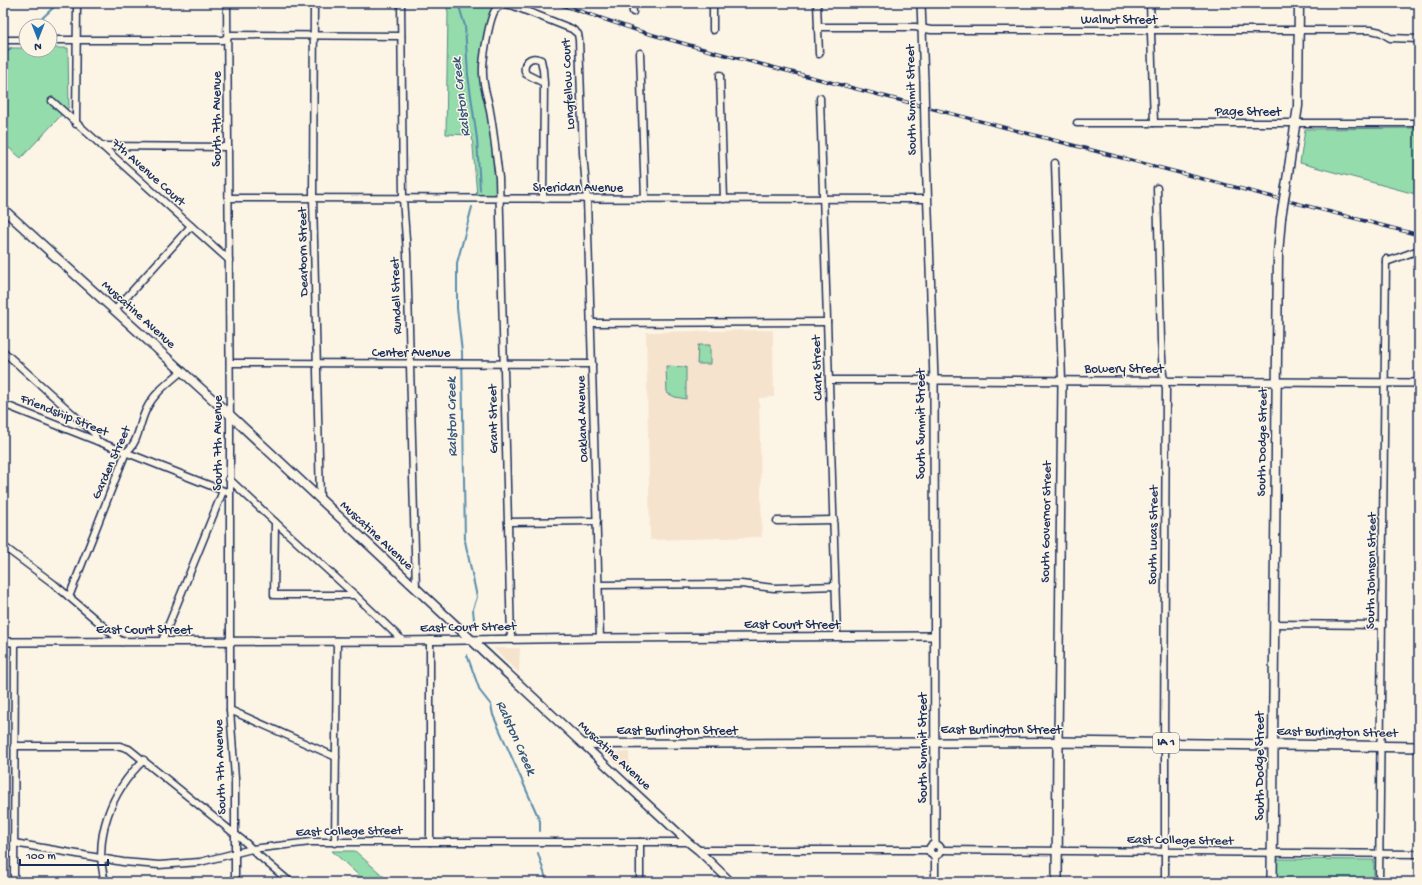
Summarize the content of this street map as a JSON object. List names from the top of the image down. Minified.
{"streets":{"main road":["Muscatine Avenue","South Dodge Street","South Governor Street","East Burlington Street","IA 1"],"street":["Walnut Street","Longfellow Court","South Summit Street","Page Street","South 7th Avenue","7th Avenue Court","Sheridan Avenue","Dearborn Street","Rundell Street","Center Avenue","Clark Street","Bowery Street","Friendship Street","Grant Street","Oakland Avenue","Garden Street","South Lucas Street","South Johnson Street","East Court Street","East College Street"]},"crossings":[["Walnut Street","South Summit Street"],["Walnut Street","South Dodge Street"],["Longfellow Court","Sheridan Avenue"],["Longfellow Court","Grant Street"],["Longfellow Court","Oakland Avenue"],["South Summit Street","Sheridan Avenue"],["South Summit Street","Bowery Street"],["South Summit Street","East Court Street"],["South Summit Street","East Burlington Street"],["South Summit Street","East College Street"],["Page Street","South Dodge Street"],["South 7th Avenue","7th Avenue Court"],["South 7th Avenue","Sheridan Avenue"],["South 7th Avenue","Muscatine Avenue"],["South 7th Avenue","Center Avenue"],["South 7th Avenue","Friendship Street"],["South 7th Avenue","East Court Street"],["South 7th Avenue","East College Street"],["Sheridan Avenue","Dearborn Street"],["Sheridan Avenue","Rundell Street"],["Sheridan Avenue","Clark Street"],["Sheridan Avenue","Grant Street"],["Sheridan Avenue","Oakland Avenue"],["Dearborn Street","Muscatine Avenue"],["Dearborn Street","Center Avenue"],["Rundell Street","Muscatine Avenue"],["Rundell Street","Center Avenue"],["Muscatine Avenue","Garden Street"],["Muscatine Avenue","East Court Street"],["Muscatine Avenue","East Burlington Street"],["Muscatine Avenue","East College Street"],["Center Avenue","Grant Street"],["Center Avenue","Oakland Avenue"],["Clark Street","Bowery Street"],["Clark Street","East Court Street"],["Bowery Street","South Dodge Street"],["Bowery Street","South Governor Street"],["Bowery Street","South Lucas Street"],["Bowery Street","South Johnson Street"],["Friendship Street","Garden Street"],["Grant Street","East Court Street"],["Oakland Avenue","East Court Street"],["South Dodge Street","East Burlington Street"],["South Dodge Street","East College Street"],["South Governor Street","East Burlington Street"],["South Governor Street","East College Street"],["South Lucas Street","East Burlington Street"],["South Lucas Street","East College Street"],["South Johnson Street","East Burlington Street"],["South Johnson Street","East College Street"]],"water":["Ralston Creek"],"scale_bar":"100 m","north":"bottom"}
